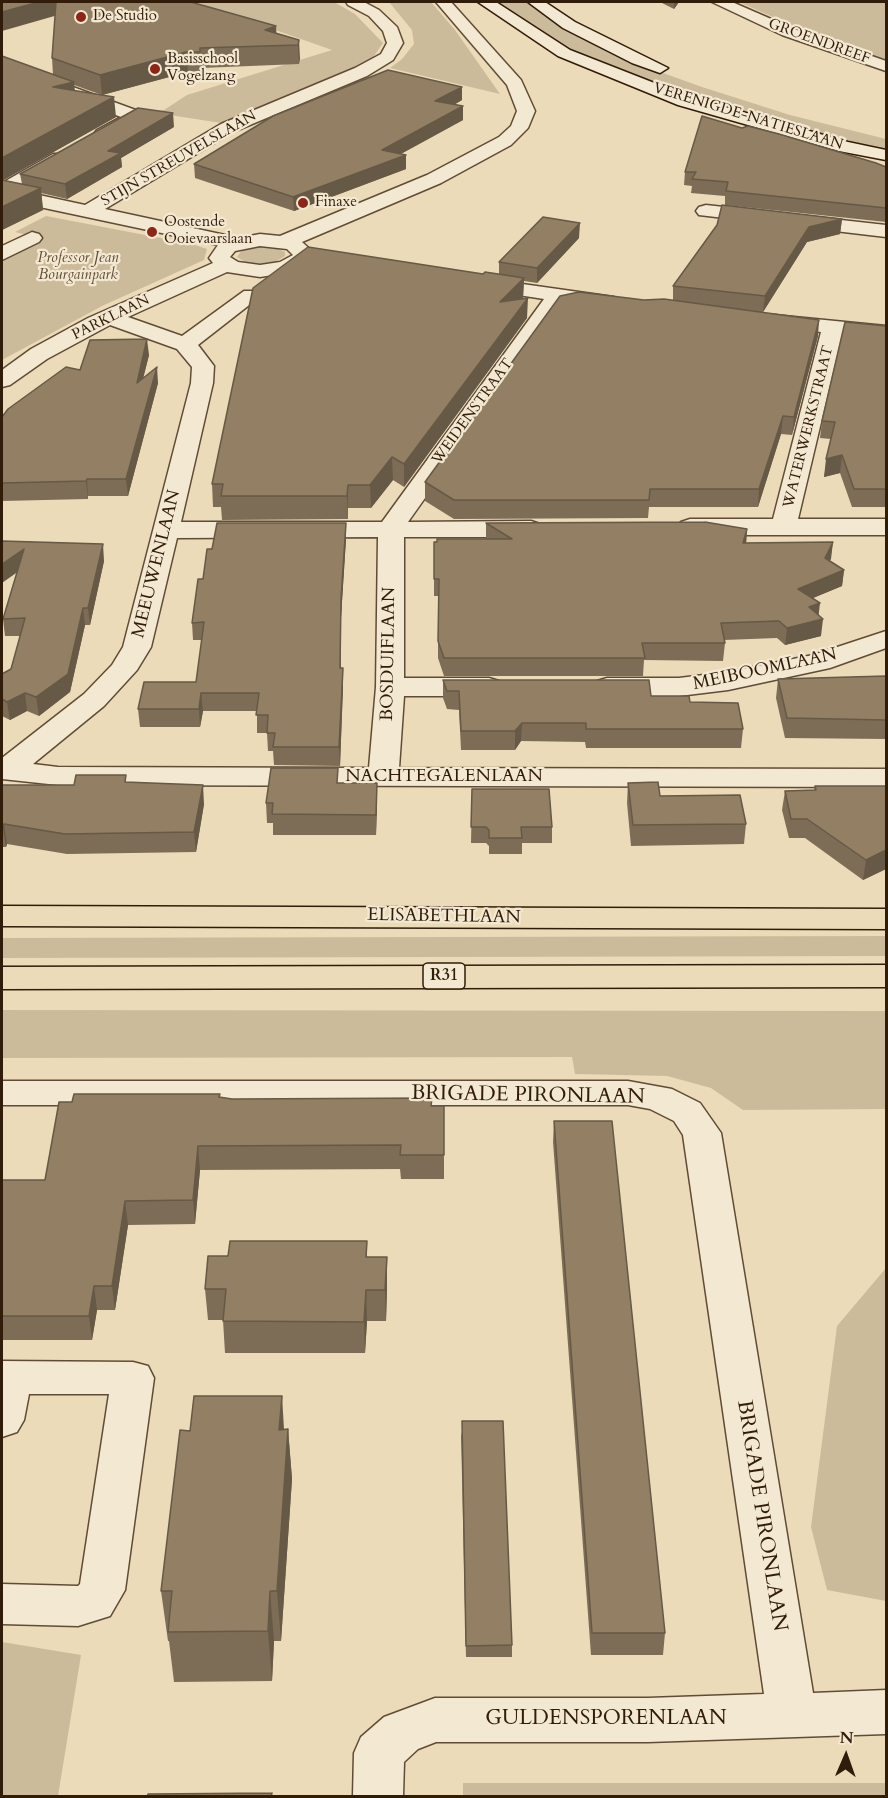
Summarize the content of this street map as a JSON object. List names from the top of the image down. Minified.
{"streets":{"main road":["ELISABETHLAAN","R31"],"street":["GROENDREEF","VERENIGDE-NATIESLAAN","STIJN STREUVELSLAAN","PARKLAAN","WEIDENSTRAAT","WATERWERKSTRAAT","MEEUWENLAAN","BOSDUIFLAAN","MEIBOOMLAAN","NACHTEGALENLAAN","BRIGADE PIRONLAAN","GULDENSPORENLAAN"]},"crossings":[["WEIDENSTRAAT","BOSDUIFLAAN"],["MEEUWENLAAN","NACHTEGALENLAAN"],["BOSDUIFLAAN","NACHTEGALENLAAN"],["BRIGADE PIRONLAAN","GULDENSPORENLAAN"]],"parks":["Professor Jean Bourgainpark"],"places":["De Studio","Basisschool Vogelzang","Finaxe","Oostende Ooievaarslaan"],"north":"top"}
